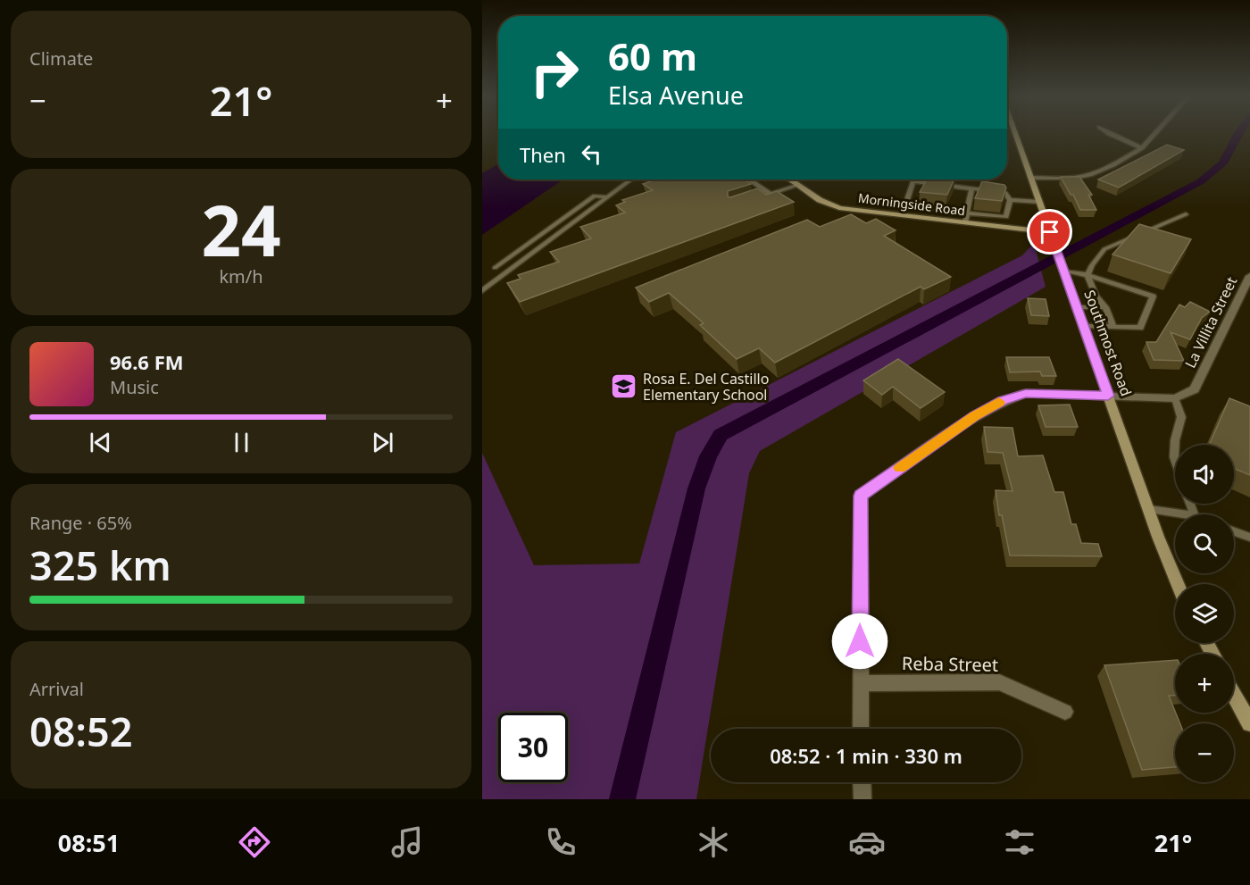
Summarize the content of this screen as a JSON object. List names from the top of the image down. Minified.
{"streets":{"main road":["Morningside Road","Southmost Road"],"street":["La Villita Street","Reba Street"]},"crossings":[["Morningside Road","Southmost Road"]],"places":{"school or university":["Rosa E. Del Castillo Elementary School"]},"page":{"tile":["Climate",["24","km/h"],["Range · 65%","325 km"],["Arrival","08:52"]],"turn":["60 m","Elsa Avenue"],"heat":["−","21°","+"],"then":"Then","song":["96.6 FM","Music"],"map_buttons":["+","−"],"limit":"30","trip":"08:52 · 1 min · 330 m","tabs":["08:51","21°"]}}
